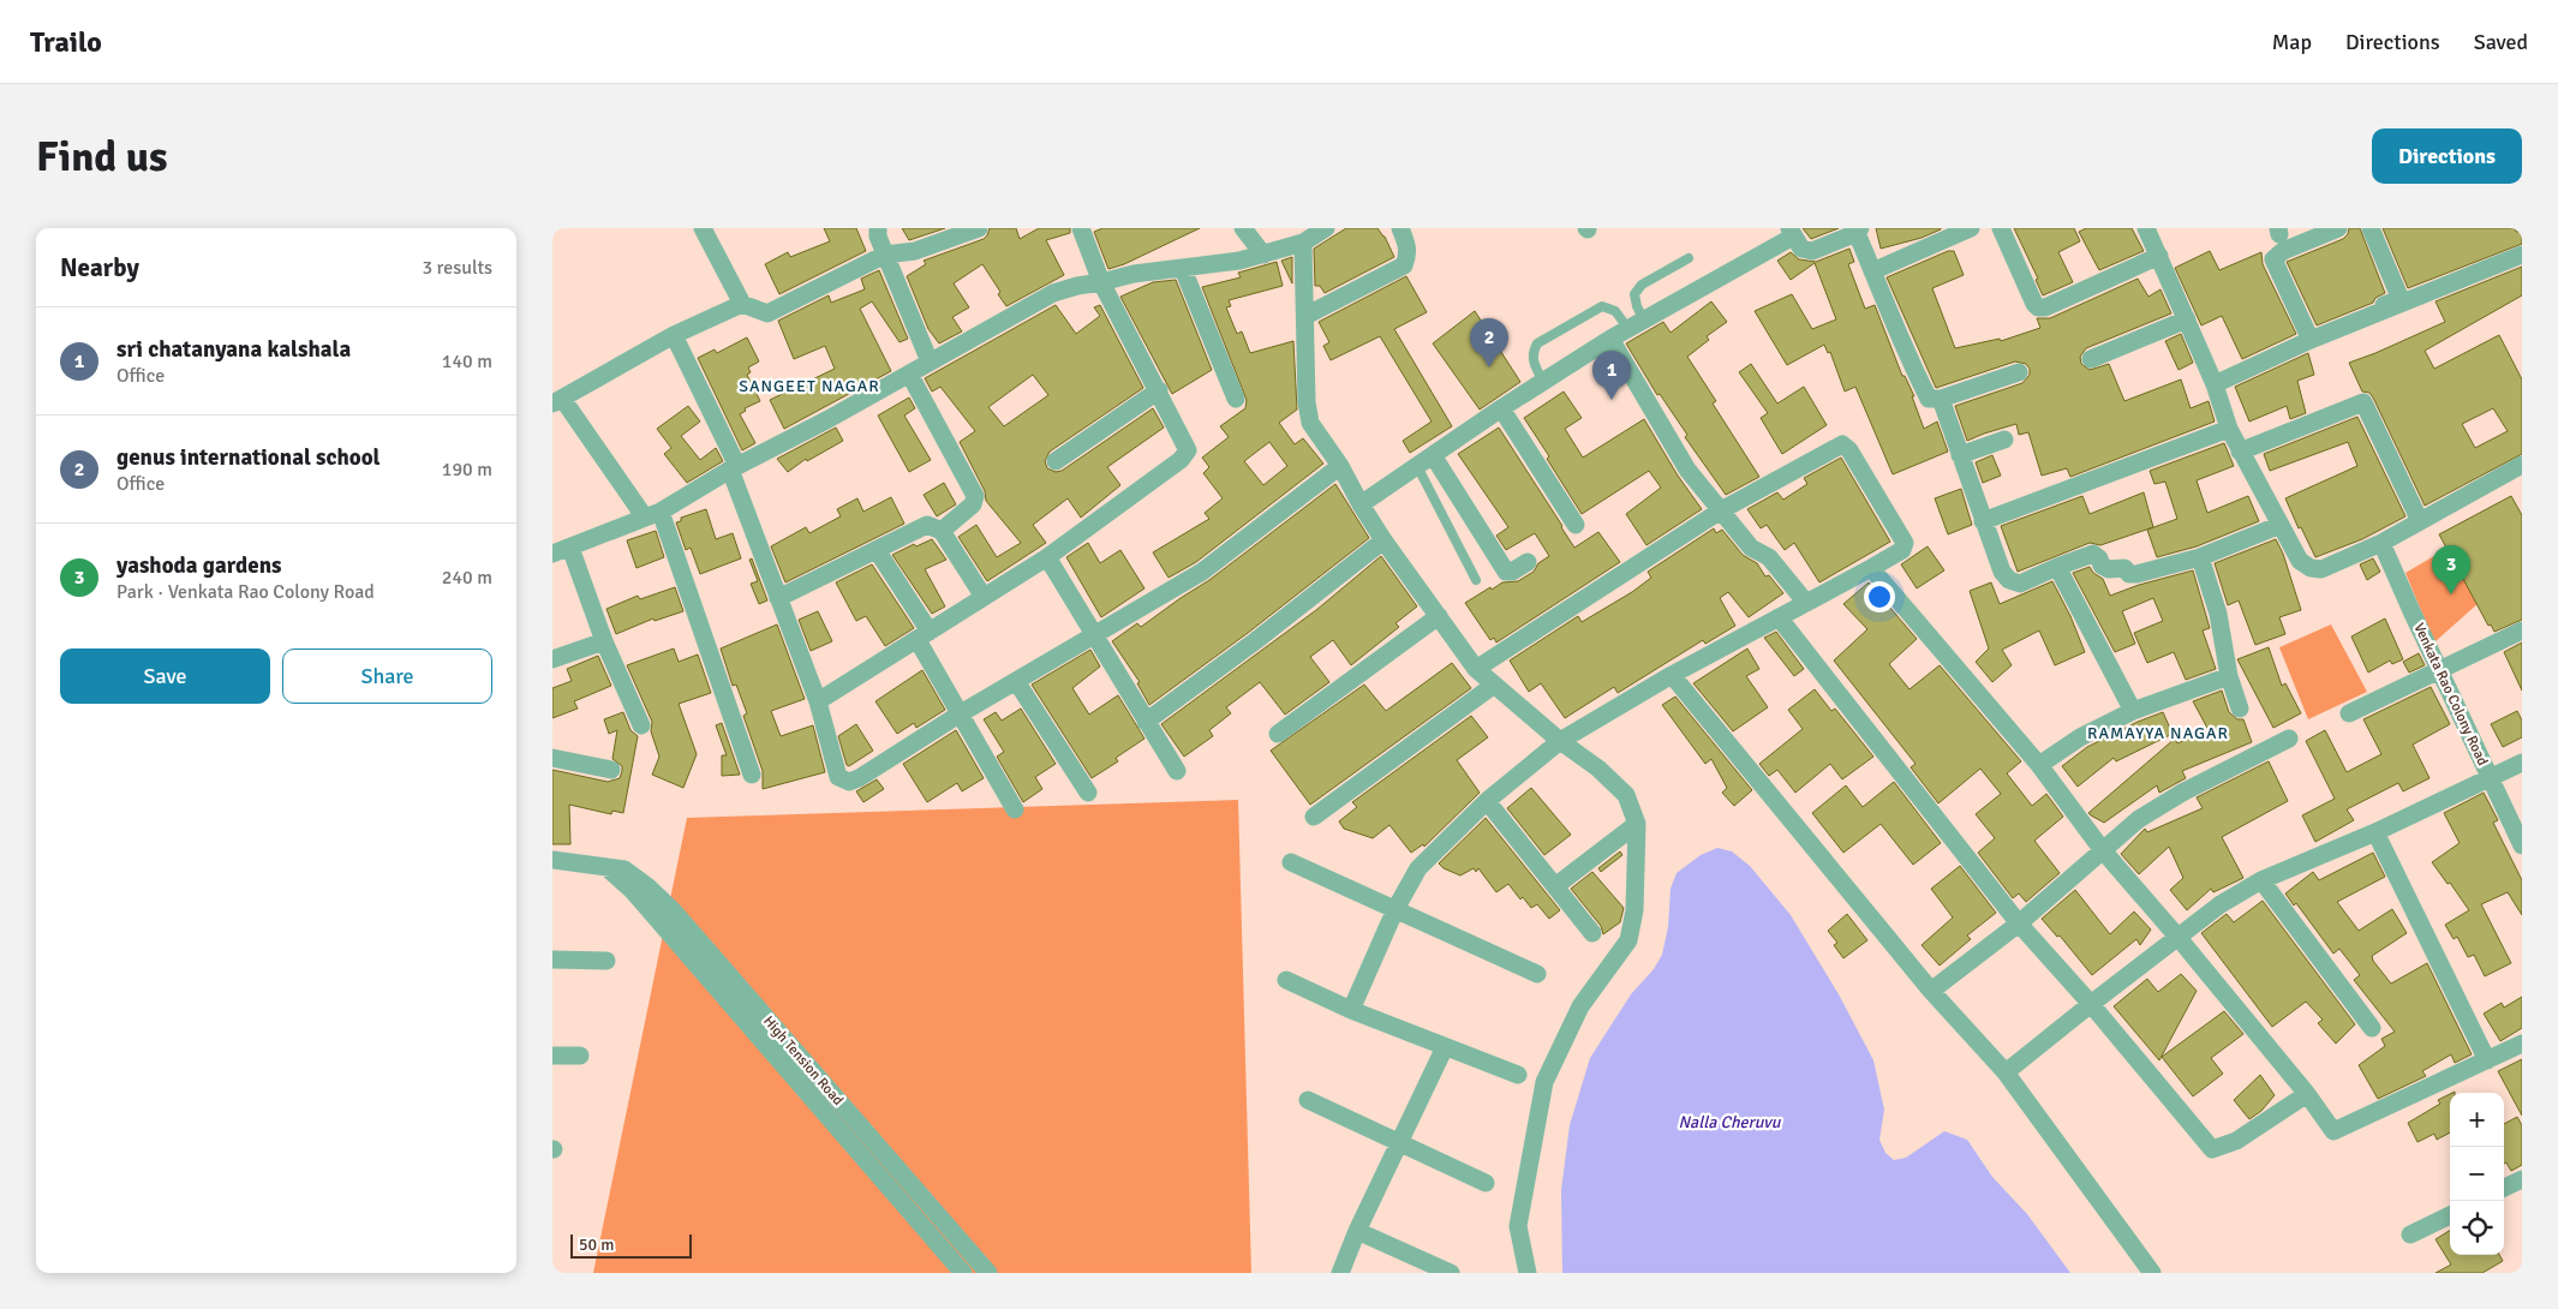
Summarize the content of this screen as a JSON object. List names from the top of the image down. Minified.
{"streets":{"street":["Venkata Rao Colony Road","High Tension Road"]},"districts":["SANGEET NAGAR","RAMAYYA NAGAR"],"water":["Nalla Cheruvu"],"scale_bar":"50 m","page":{"header":"Trailo","nav":["Map","Directions","Saved"],"buttons":["Directions",["Save","Share"]],"title":"Find us","heading":["Nearby","3 results"],"list":[{"mark":"1","name":"sri chatanyana kalshala","note":"Office","value":"140 m"},{"mark":"2","name":"genus international school","note":"Office","value":"190 m"},{"mark":"3","name":"yashoda gardens","note":"Park · Venkata Rao Colony Road","value":"240 m"}],"pins":["2","1","3"],"map_buttons":["+","−"],"scale":"50 m"}}
